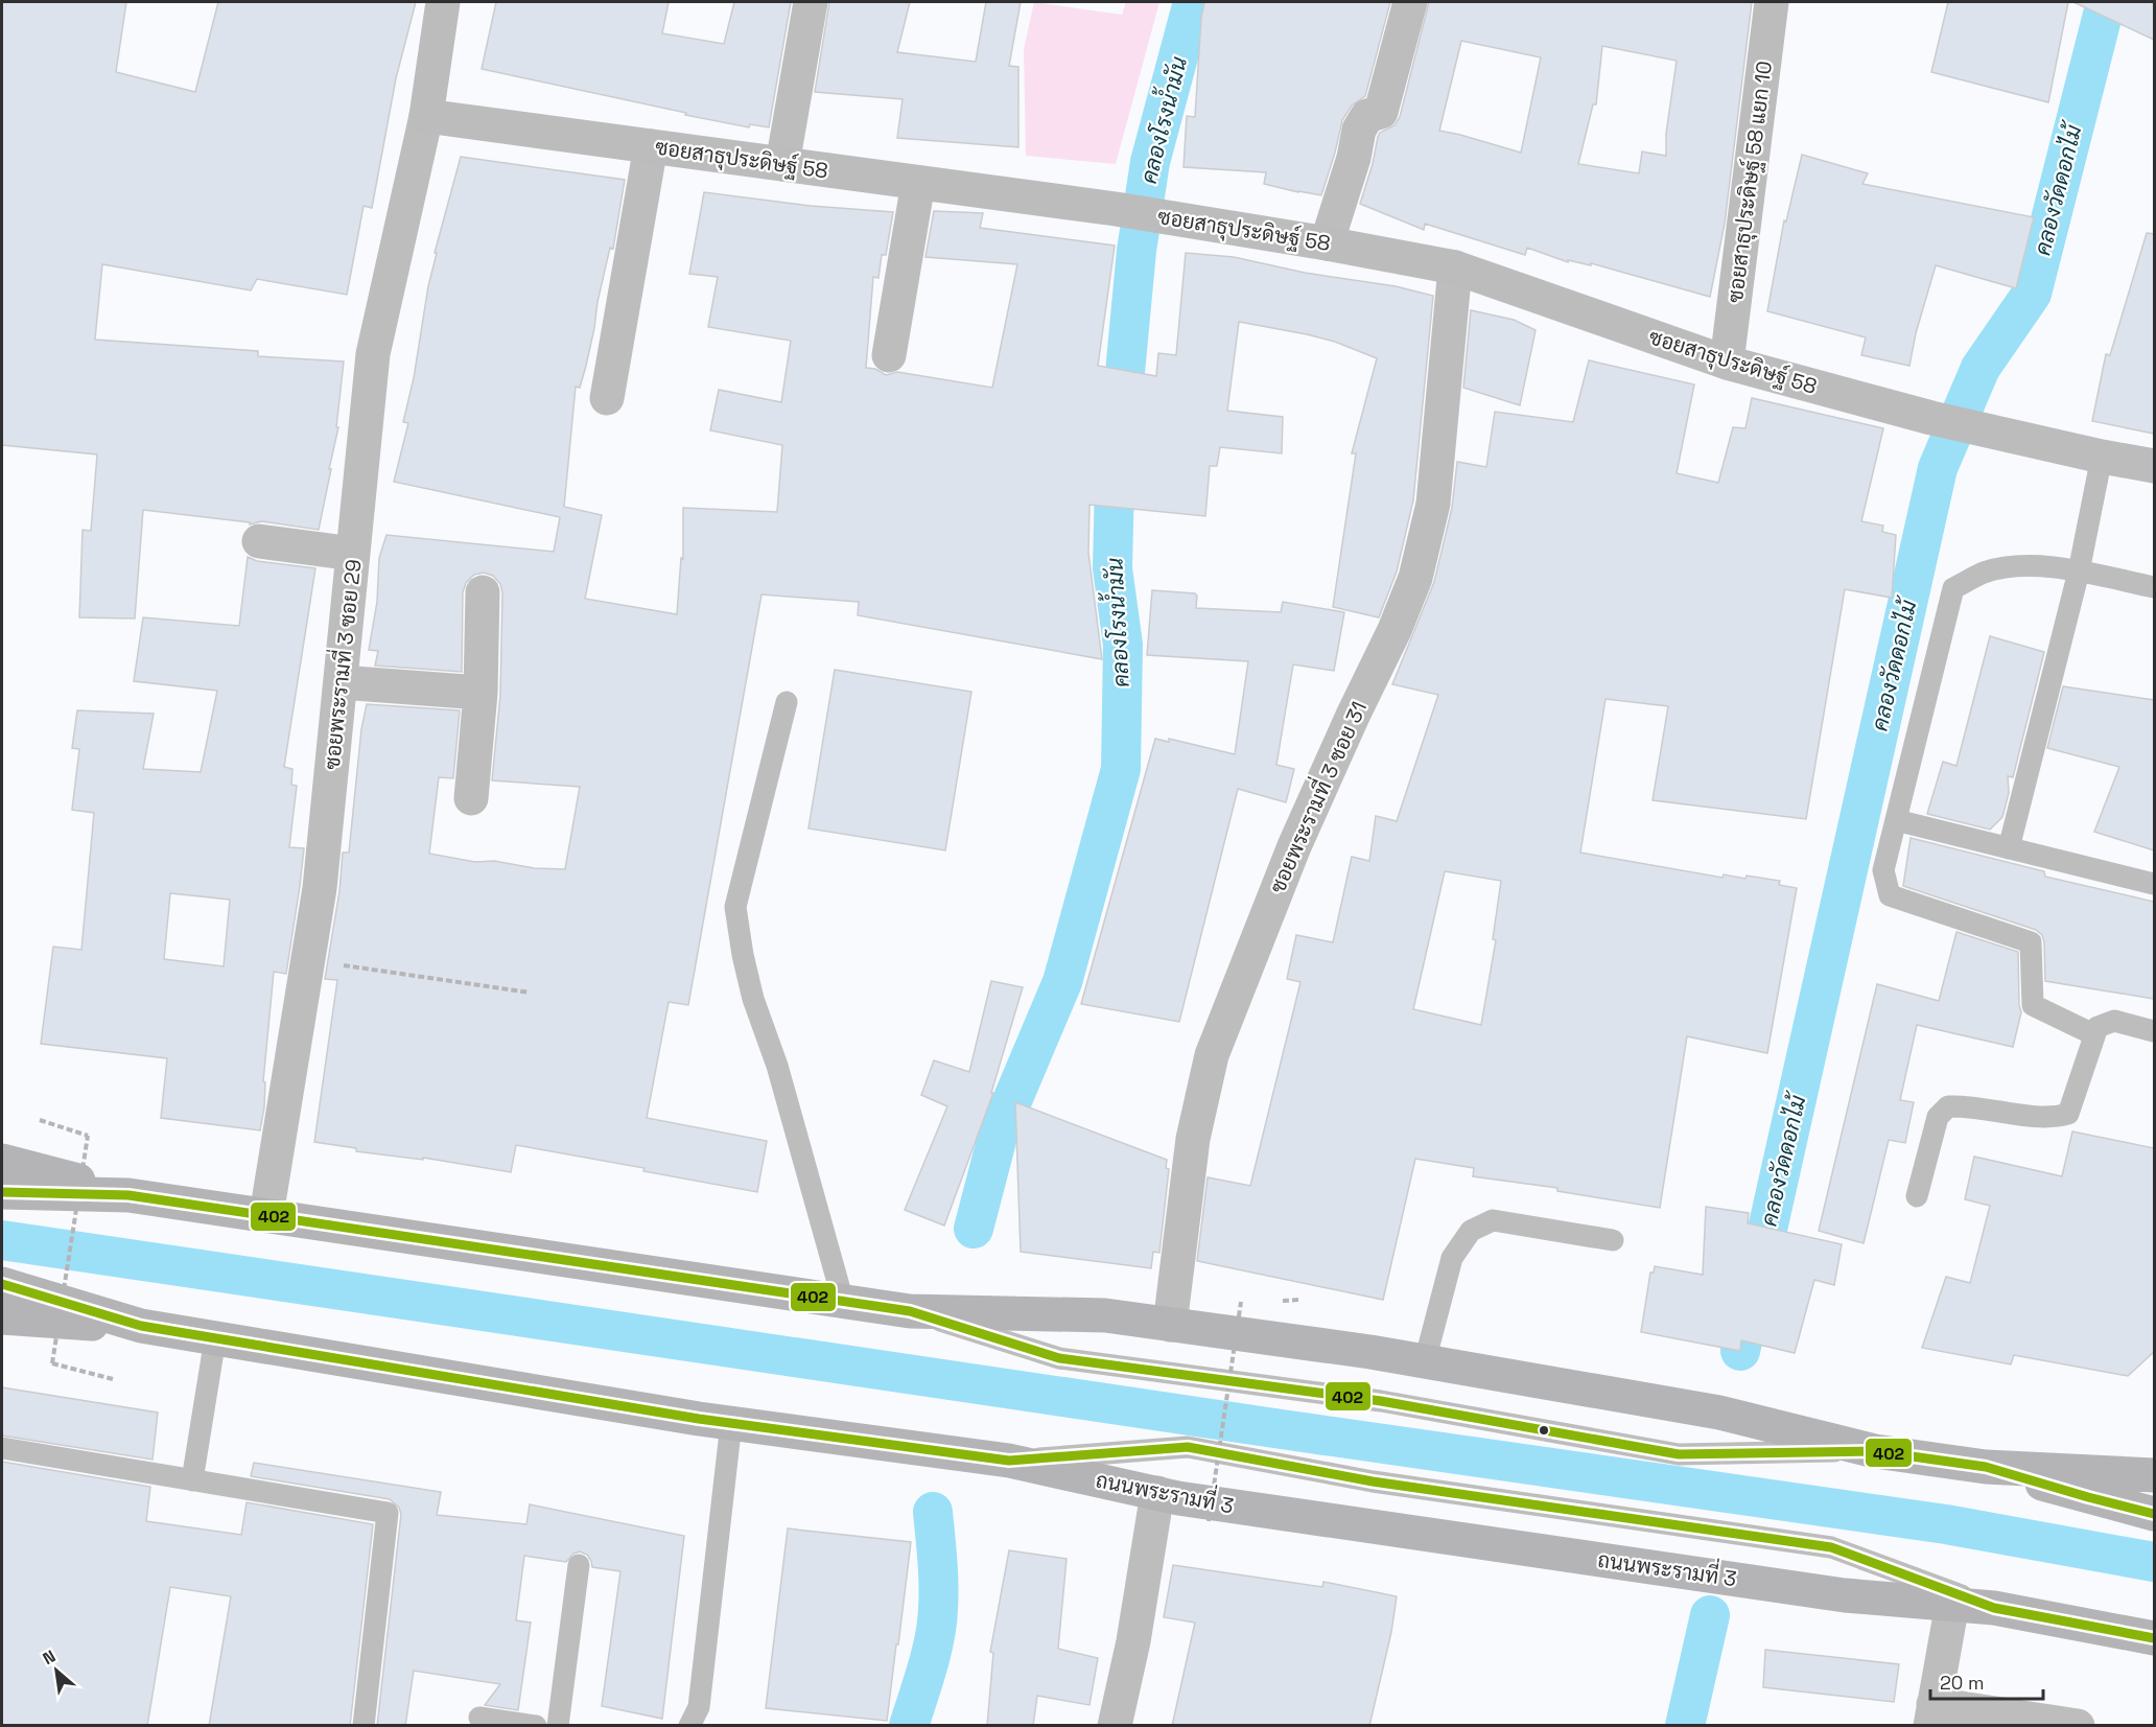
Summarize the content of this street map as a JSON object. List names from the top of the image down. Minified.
{"streets":{"main road":["ถนนพระรามที่ 3"],"street":["ซอยสาธุประดิษฐ์ 58","ซอยสาธุประดิษฐ์ 58 แยก 10","ซอยพระรามที่ 3 ซอย 29","ซอยพระรามที่ 3 ซอย 31"]},"crossings":[["ซอยสาธุประดิษฐ์ 58","ซอยสาธุประดิษฐ์ 58 แยก 10"],["ซอยสาธุประดิษฐ์ 58","ซอยพระรามที่ 3 ซอย 29"],["ซอยสาธุประดิษฐ์ 58","ซอยพระรามที่ 3 ซอย 31"]],"water":["คลองโรงน้ำมัน","คลองวัดดอกไม้"],"lines":["transit line 402"],"scale_bar":"20 m","north":"top left"}
